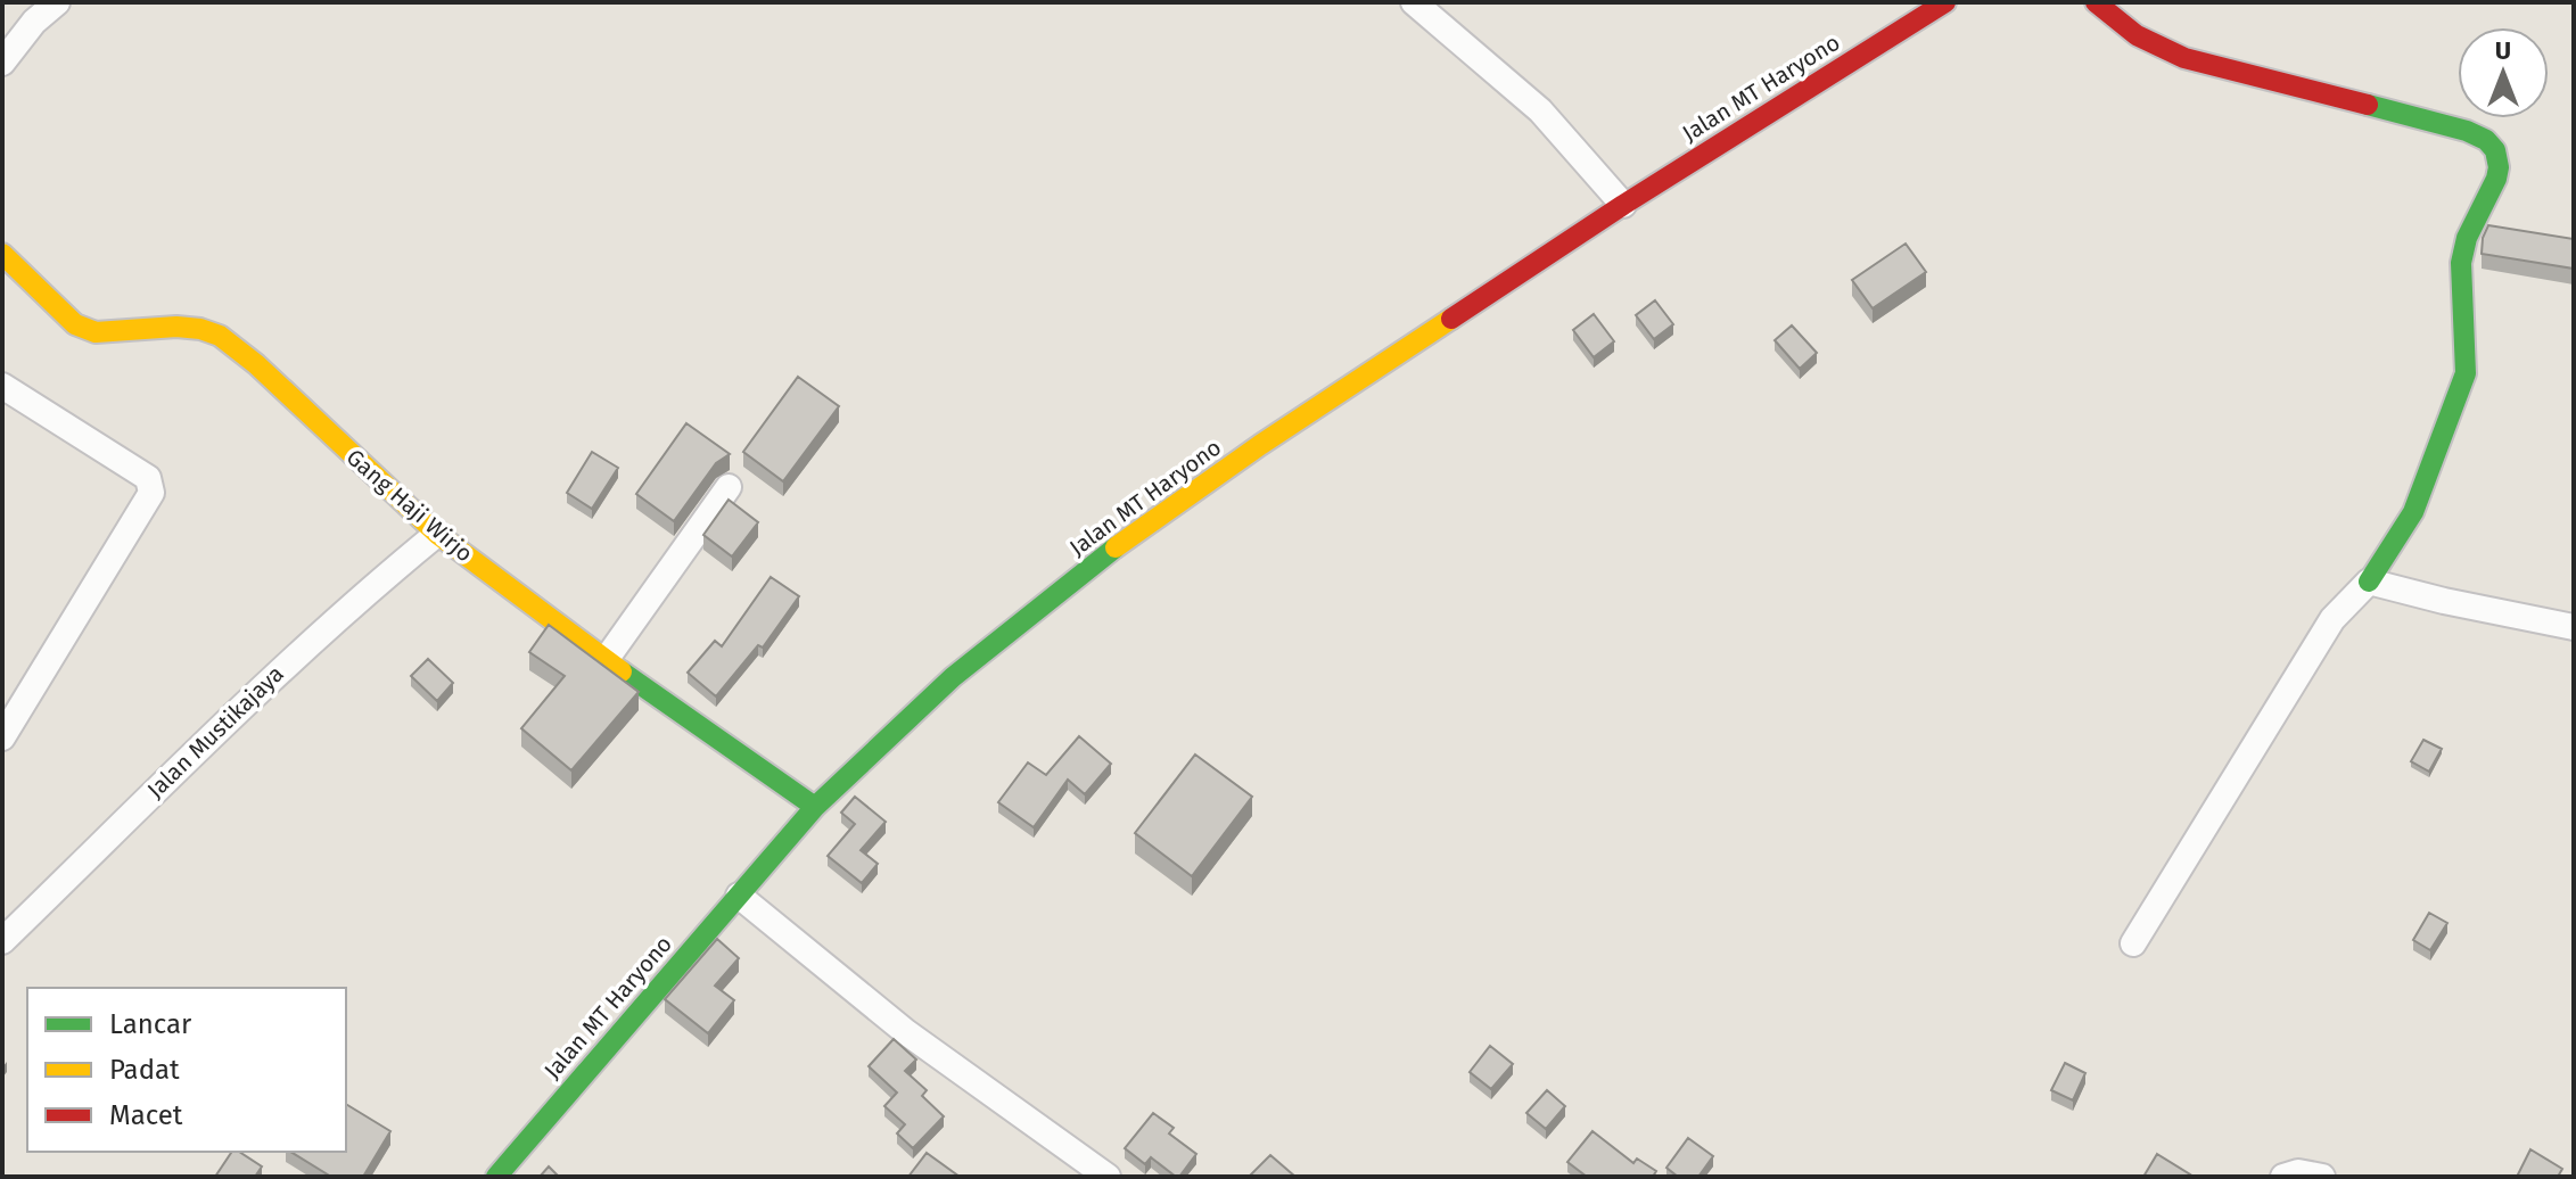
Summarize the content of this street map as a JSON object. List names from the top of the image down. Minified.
{"streets":{"street":["Jalan MT Haryono","Gang Haji Wirjo","Jalan Mustikajaya"]},"crossings":[["Jalan MT Haryono","Gang Haji Wirjo"],["Gang Haji Wirjo","Jalan Mustikajaya"]],"legend":["Lancar","Padat","Macet"],"north":"top"}
